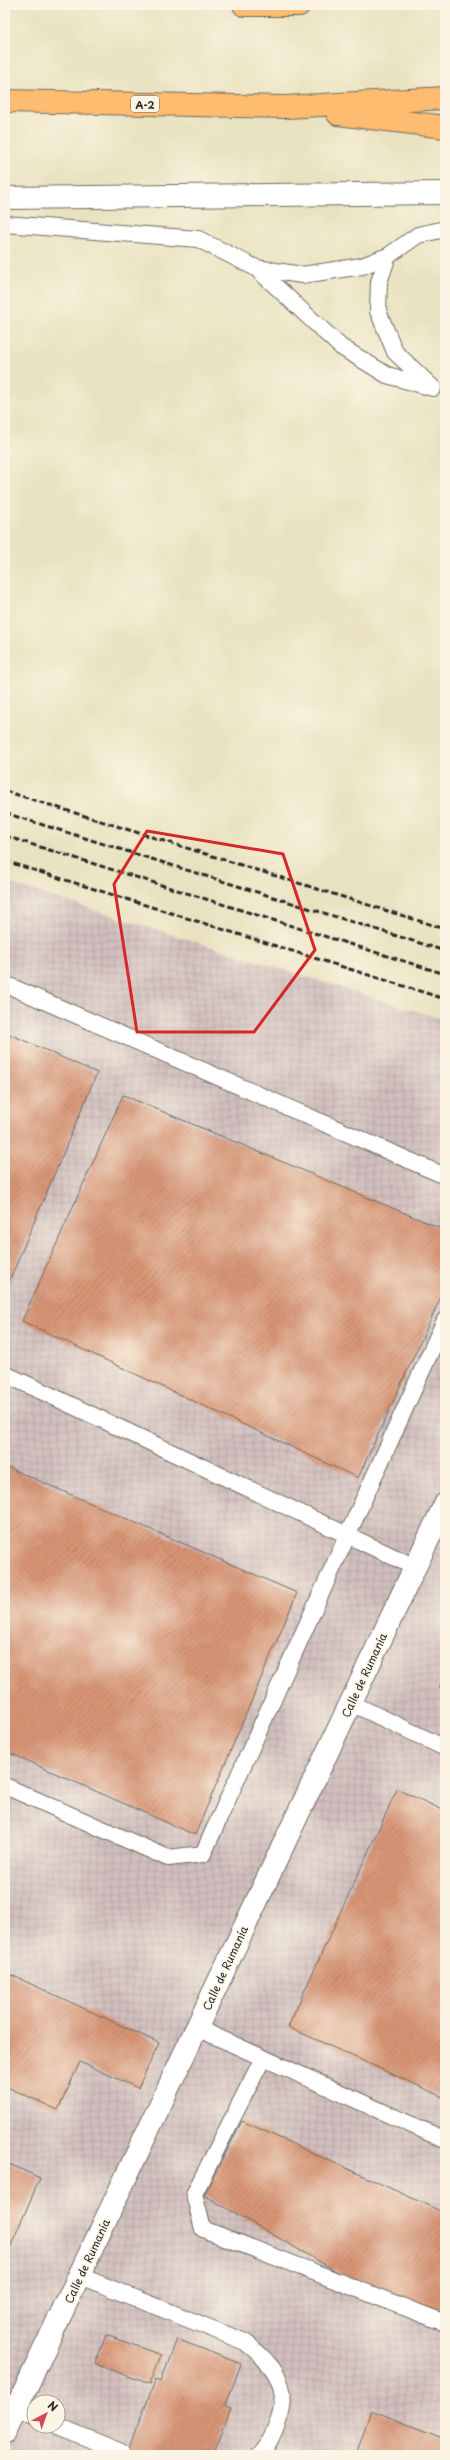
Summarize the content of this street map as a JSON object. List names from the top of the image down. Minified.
{"streets":{"highway":["A-2"],"street":["Calle de Rumanía"]},"north":"top right"}
